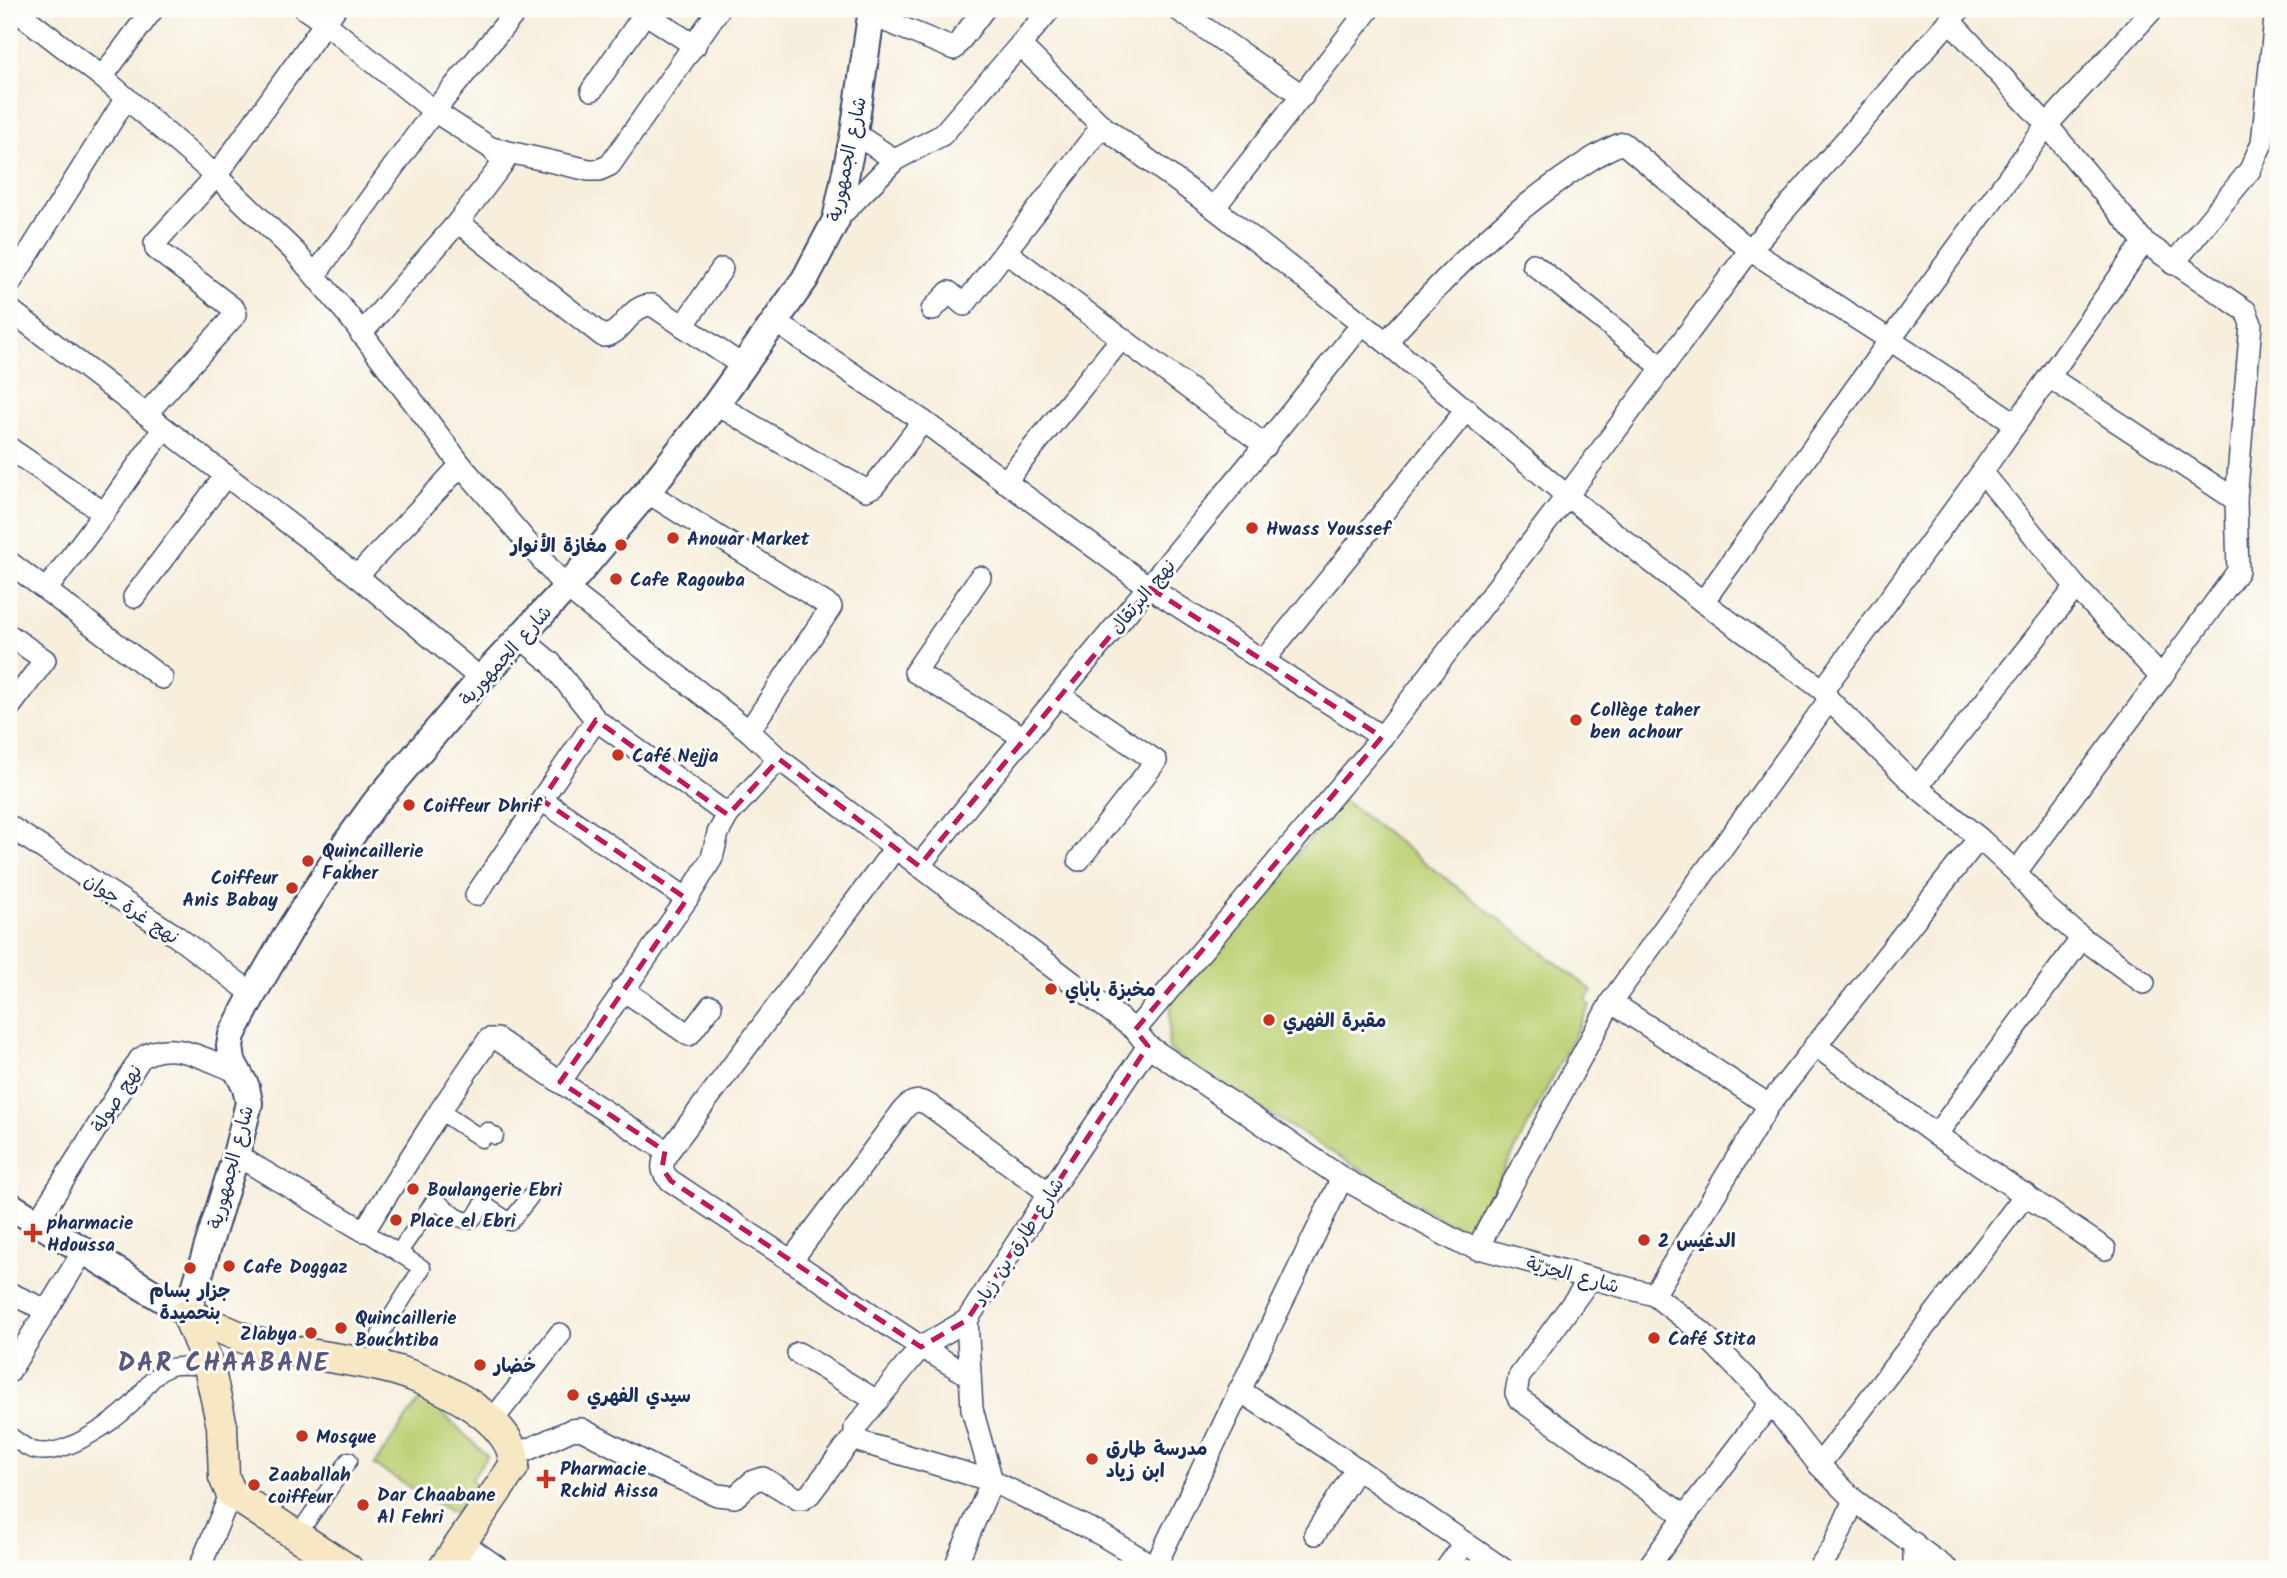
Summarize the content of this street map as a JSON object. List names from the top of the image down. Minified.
{"streets":{"street":["شارع الجمهورية","نهج البرتقال","نهج غرة جوان","نهج صولة","شارع طارق بن زياد","شارع الحرّيّة"]},"crossings":[["شارع الجمهورية","نهج غرة جوان"],["شارع الجمهورية","نهج صولة"],["شارع الجمهورية","شارع الحرّيّة"],["نهج البرتقال","شارع الحرّيّة"],["شارع طارق بن زياد","شارع الحرّيّة"]],"districts":["DAR CHAABANE"],"places":{"other":["Hwass Youssef","Anouar Market","مغازة الأنوار","Cafe Ragouba","Collège taher ben achour","Café Nejja","Coiffeur Dhrif","Quincaillerie Fakher","Coiffeur Anis Babay","مخبزة باباي","مقبرة الفهري","Boulangerie Ebri","Place el Ebri","الدغيس 2","Cafe Doggaz","جزار بسام بنحميدة","Quincaillerie Bouchtiba","Zlabya","Café Stita","خضار","سيدي الفهري","Mosque","مدرسة طارق ابن زياد","Zaaballah coiffeur","Dar Chaabane Al Fehri"],"health":["pharmacie Hdoussa","Pharmacie Rchid Aissa"]}}
